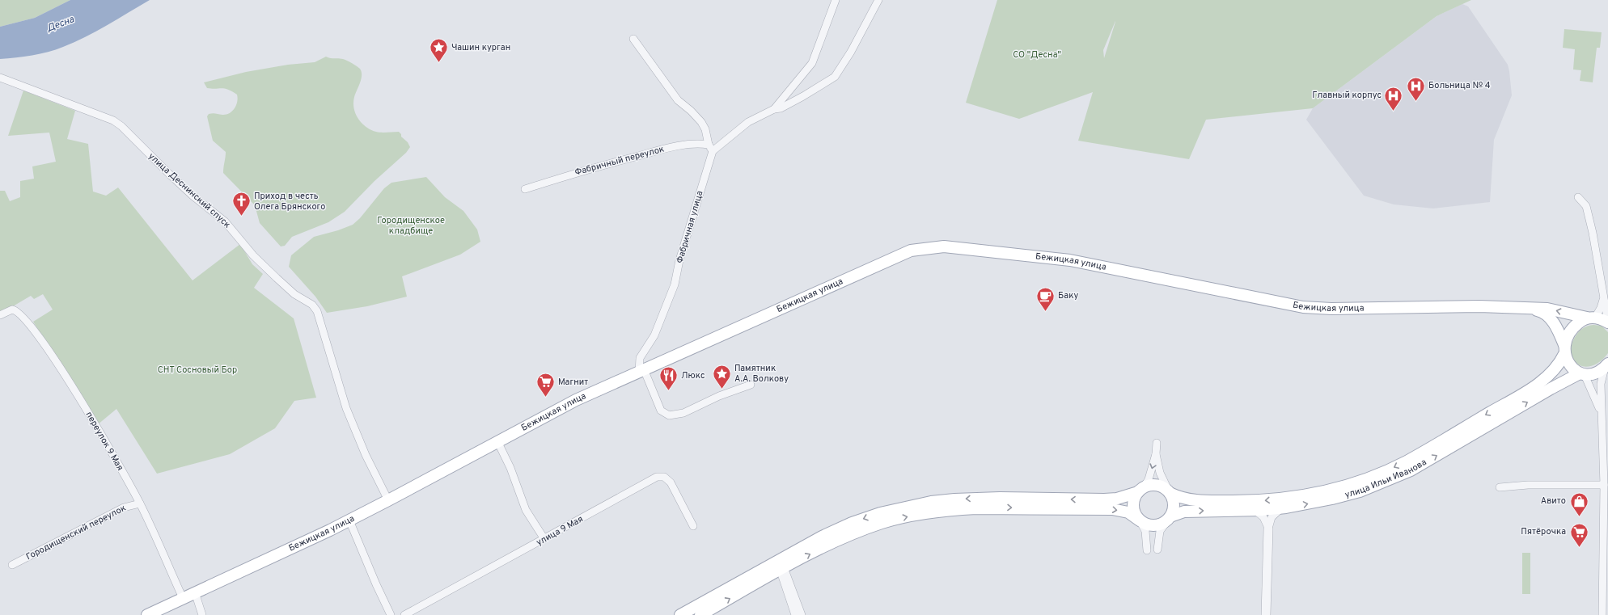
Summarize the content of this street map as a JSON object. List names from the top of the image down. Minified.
{"streets":{"main road":["Бежицкая улица","улица Ильи Иванова"],"street":["Фабричный переулок","улица Деснинский спуск","Фабричная улица","переулок 9 Мая","улица 9 Мая","Городищенский переулок"]},"crossings":[["улица Деснинский спуск","Бежицкая улица"],["Фабричная улица","Бежицкая улица"],["Бежицкая улица","переулок 9 Мая"],["переулок 9 Мая","Городищенский переулок"]],"water":["Десна"],"parks":["СО \"Десна\"","Городищенское кладбище","СНТ Сосновый Бор"],"places":{"place":["Чашин курган","Памятник А.А. Волкову"],"hospital":["Больница № 4","Главный корпус"],"church":["Приход в честь Олега Брянского"],"cafe":["Баку"],"restaurant":["Люкс"],"supermarket":["Магнит","Пятёрочка"],"shop":["Авито"]}}
